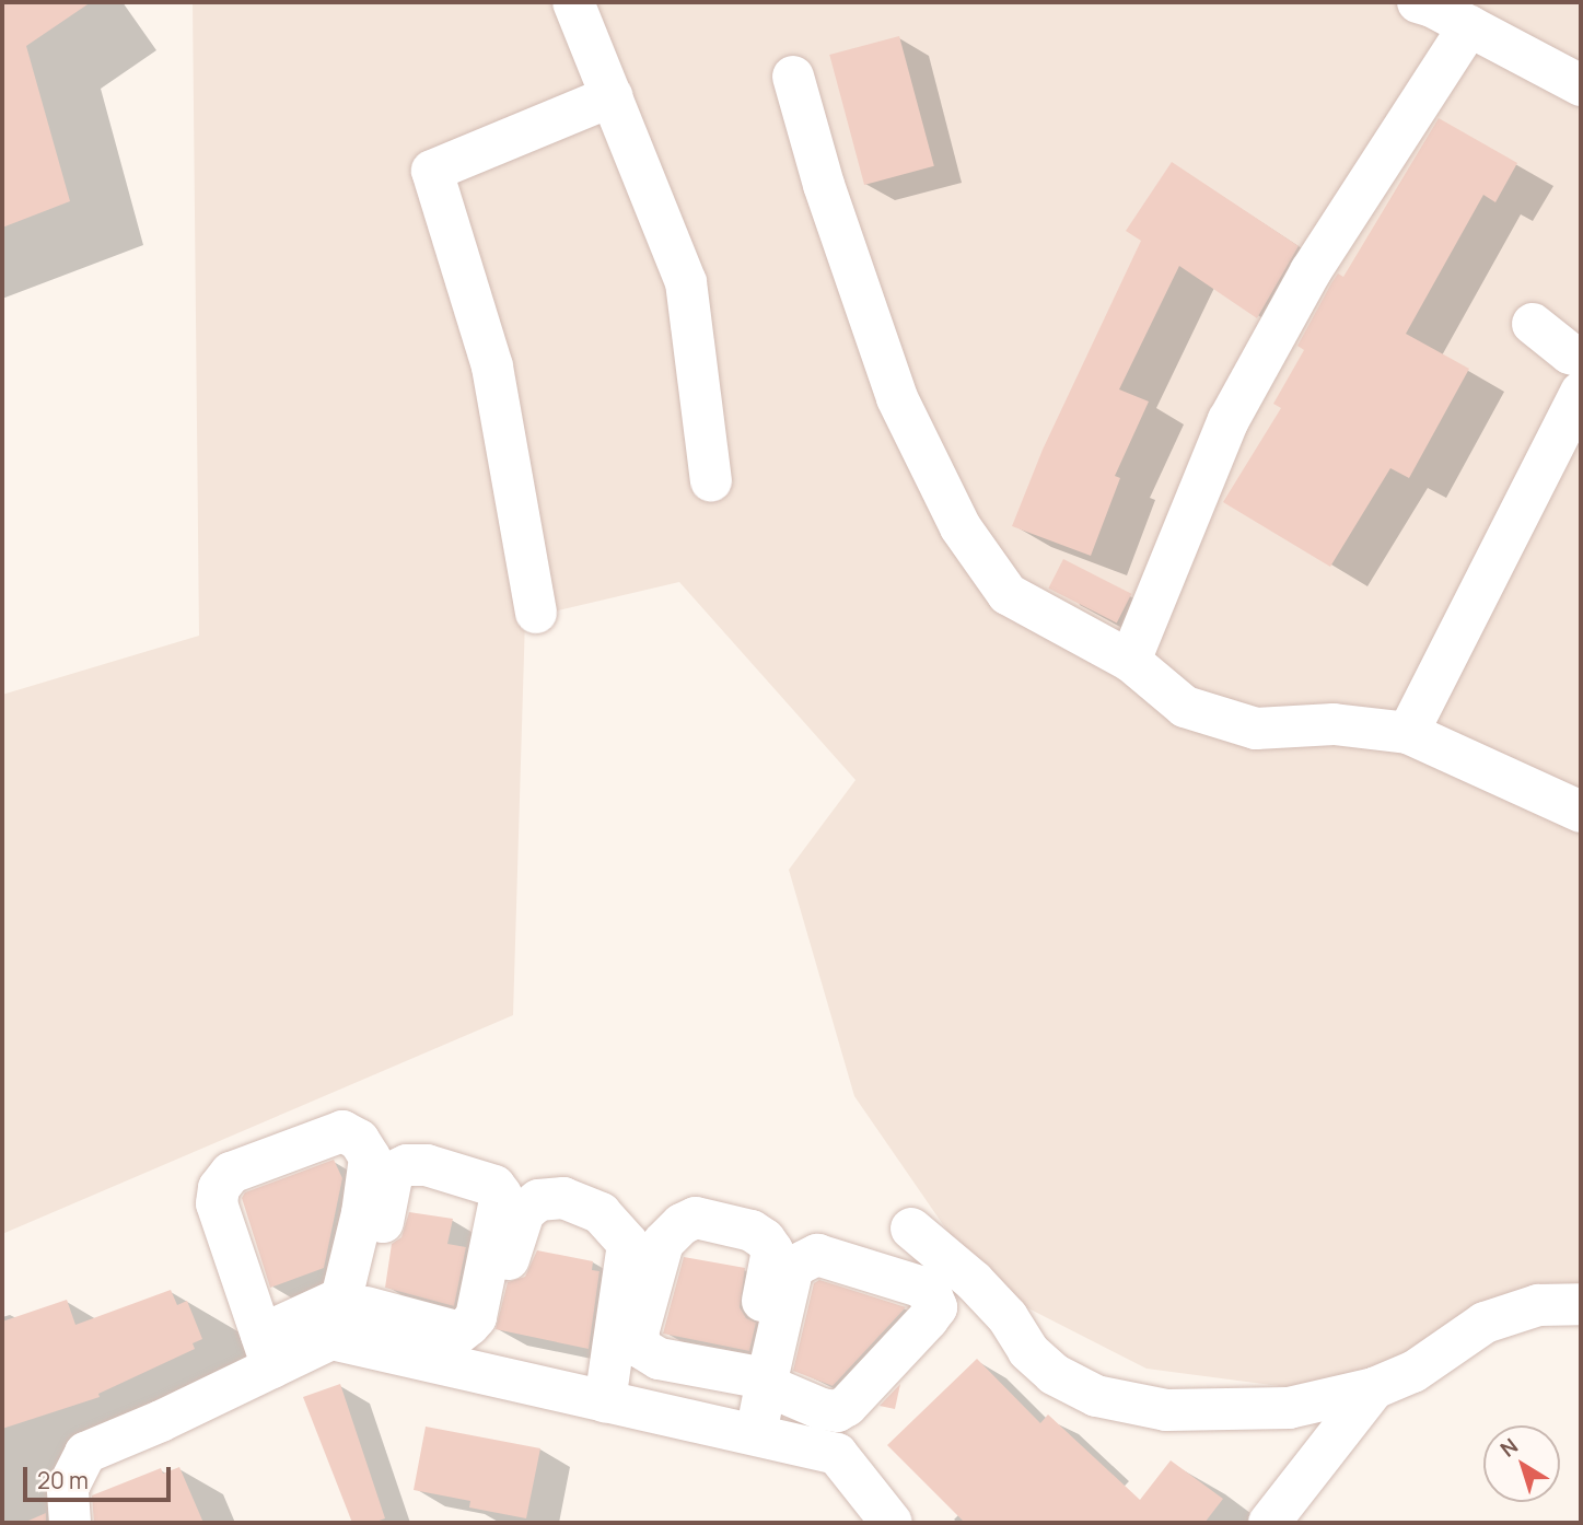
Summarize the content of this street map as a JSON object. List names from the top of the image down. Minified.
{"scale_bar":"20 m","north":"top left"}
